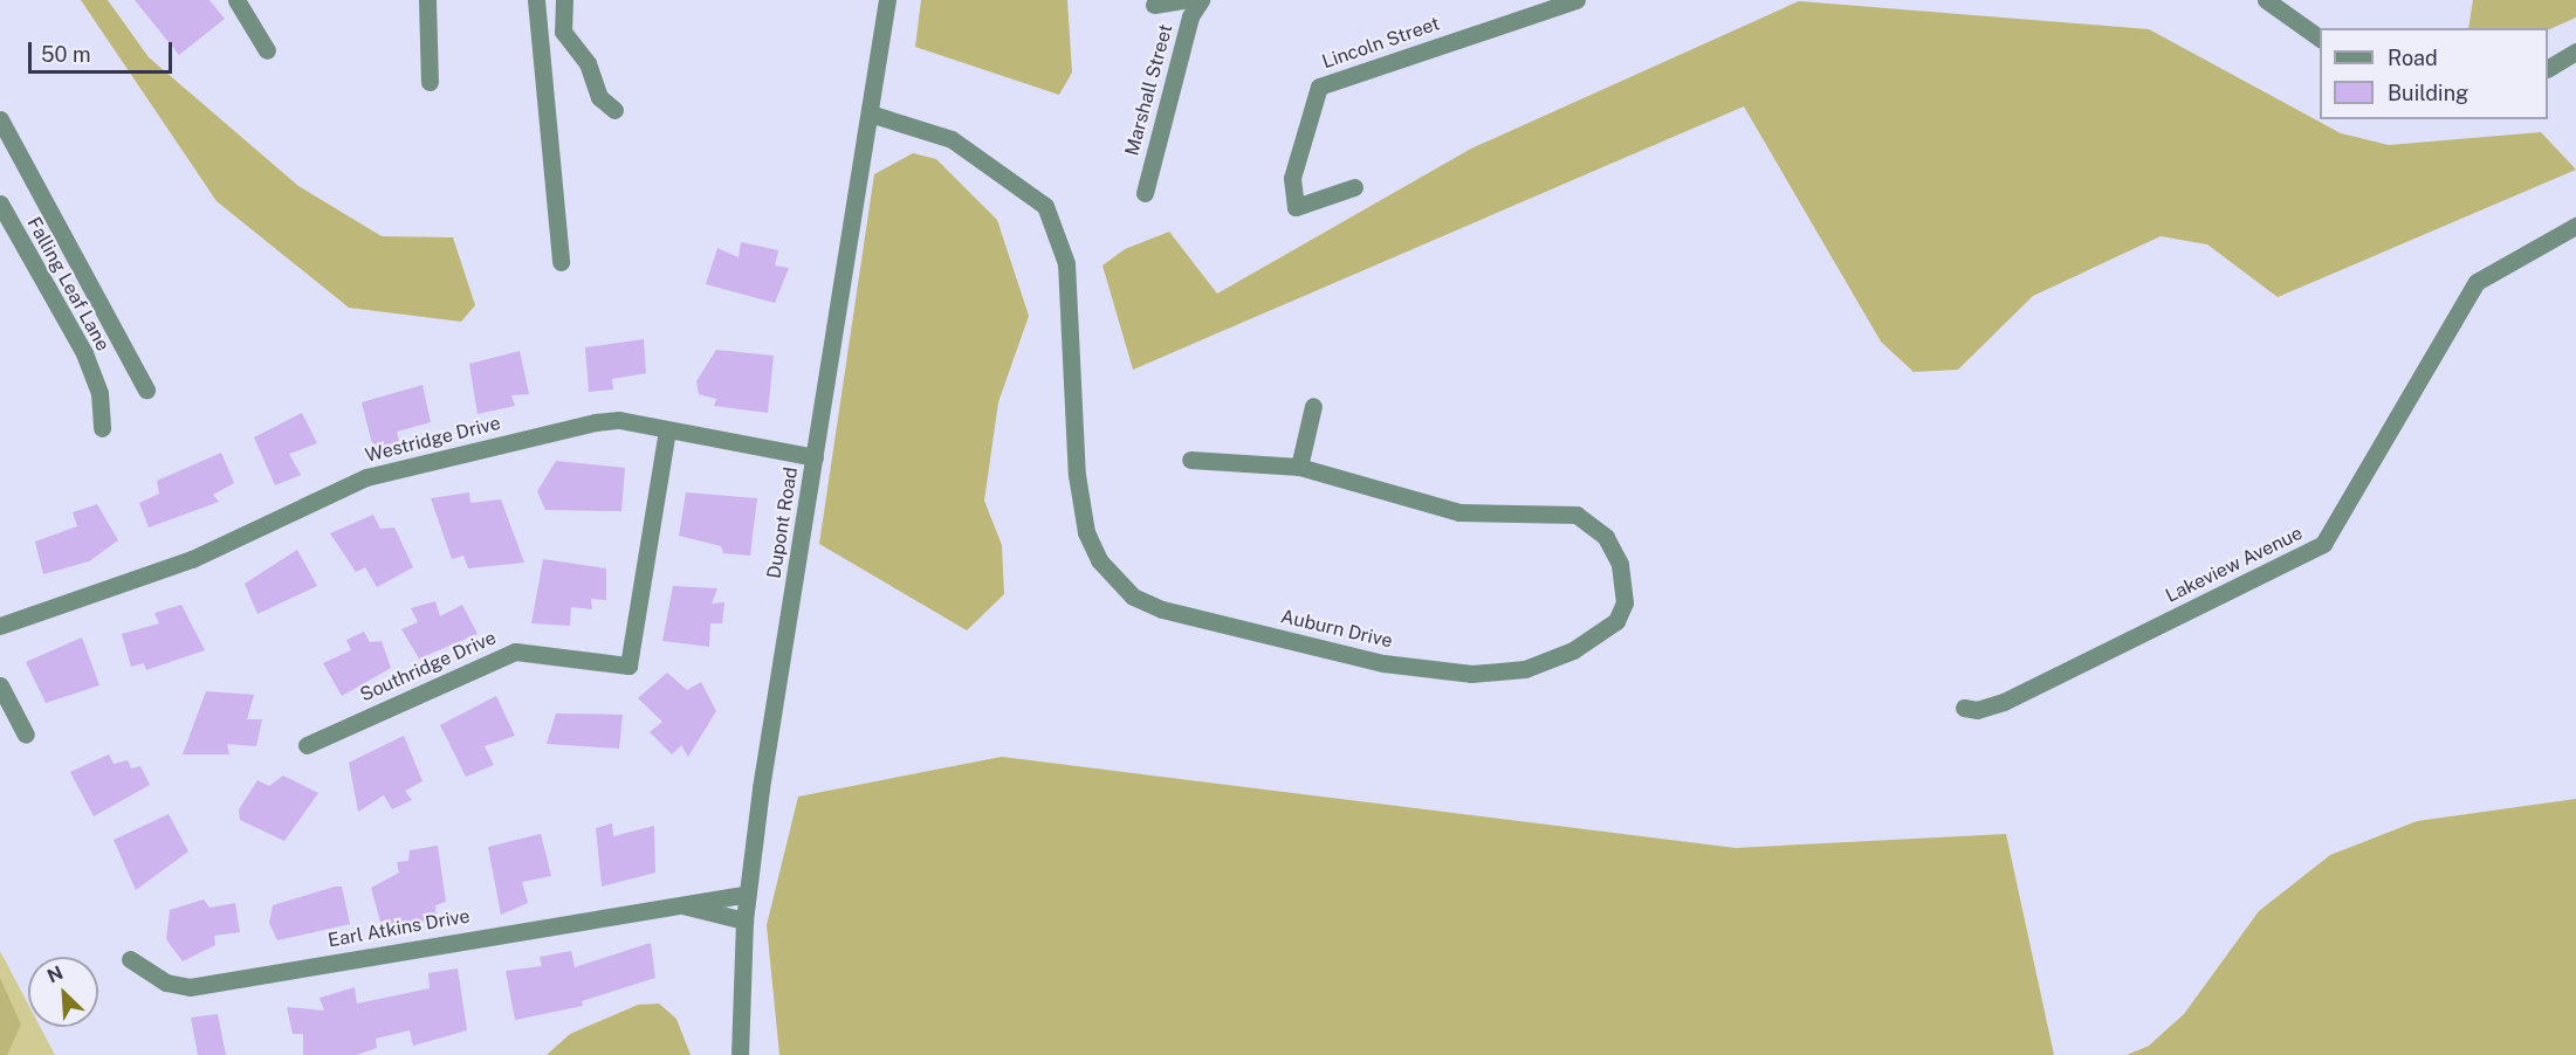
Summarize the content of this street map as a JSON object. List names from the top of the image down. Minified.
{"streets":{"street":["Lincoln Street","Marshall Street","Falling Leaf Lane","Westridge Drive","Dupont Road","Lakeview Avenue","Auburn Drive","Southridge Drive","Earl Atkins Drive"]},"crossings":[["Westridge Drive","Dupont Road"],["Westridge Drive","Southridge Drive"],["Dupont Road","Auburn Drive"],["Dupont Road","Earl Atkins Drive"]],"legend":["Road","Building"],"scale_bar":"50 m","north":"top left"}
